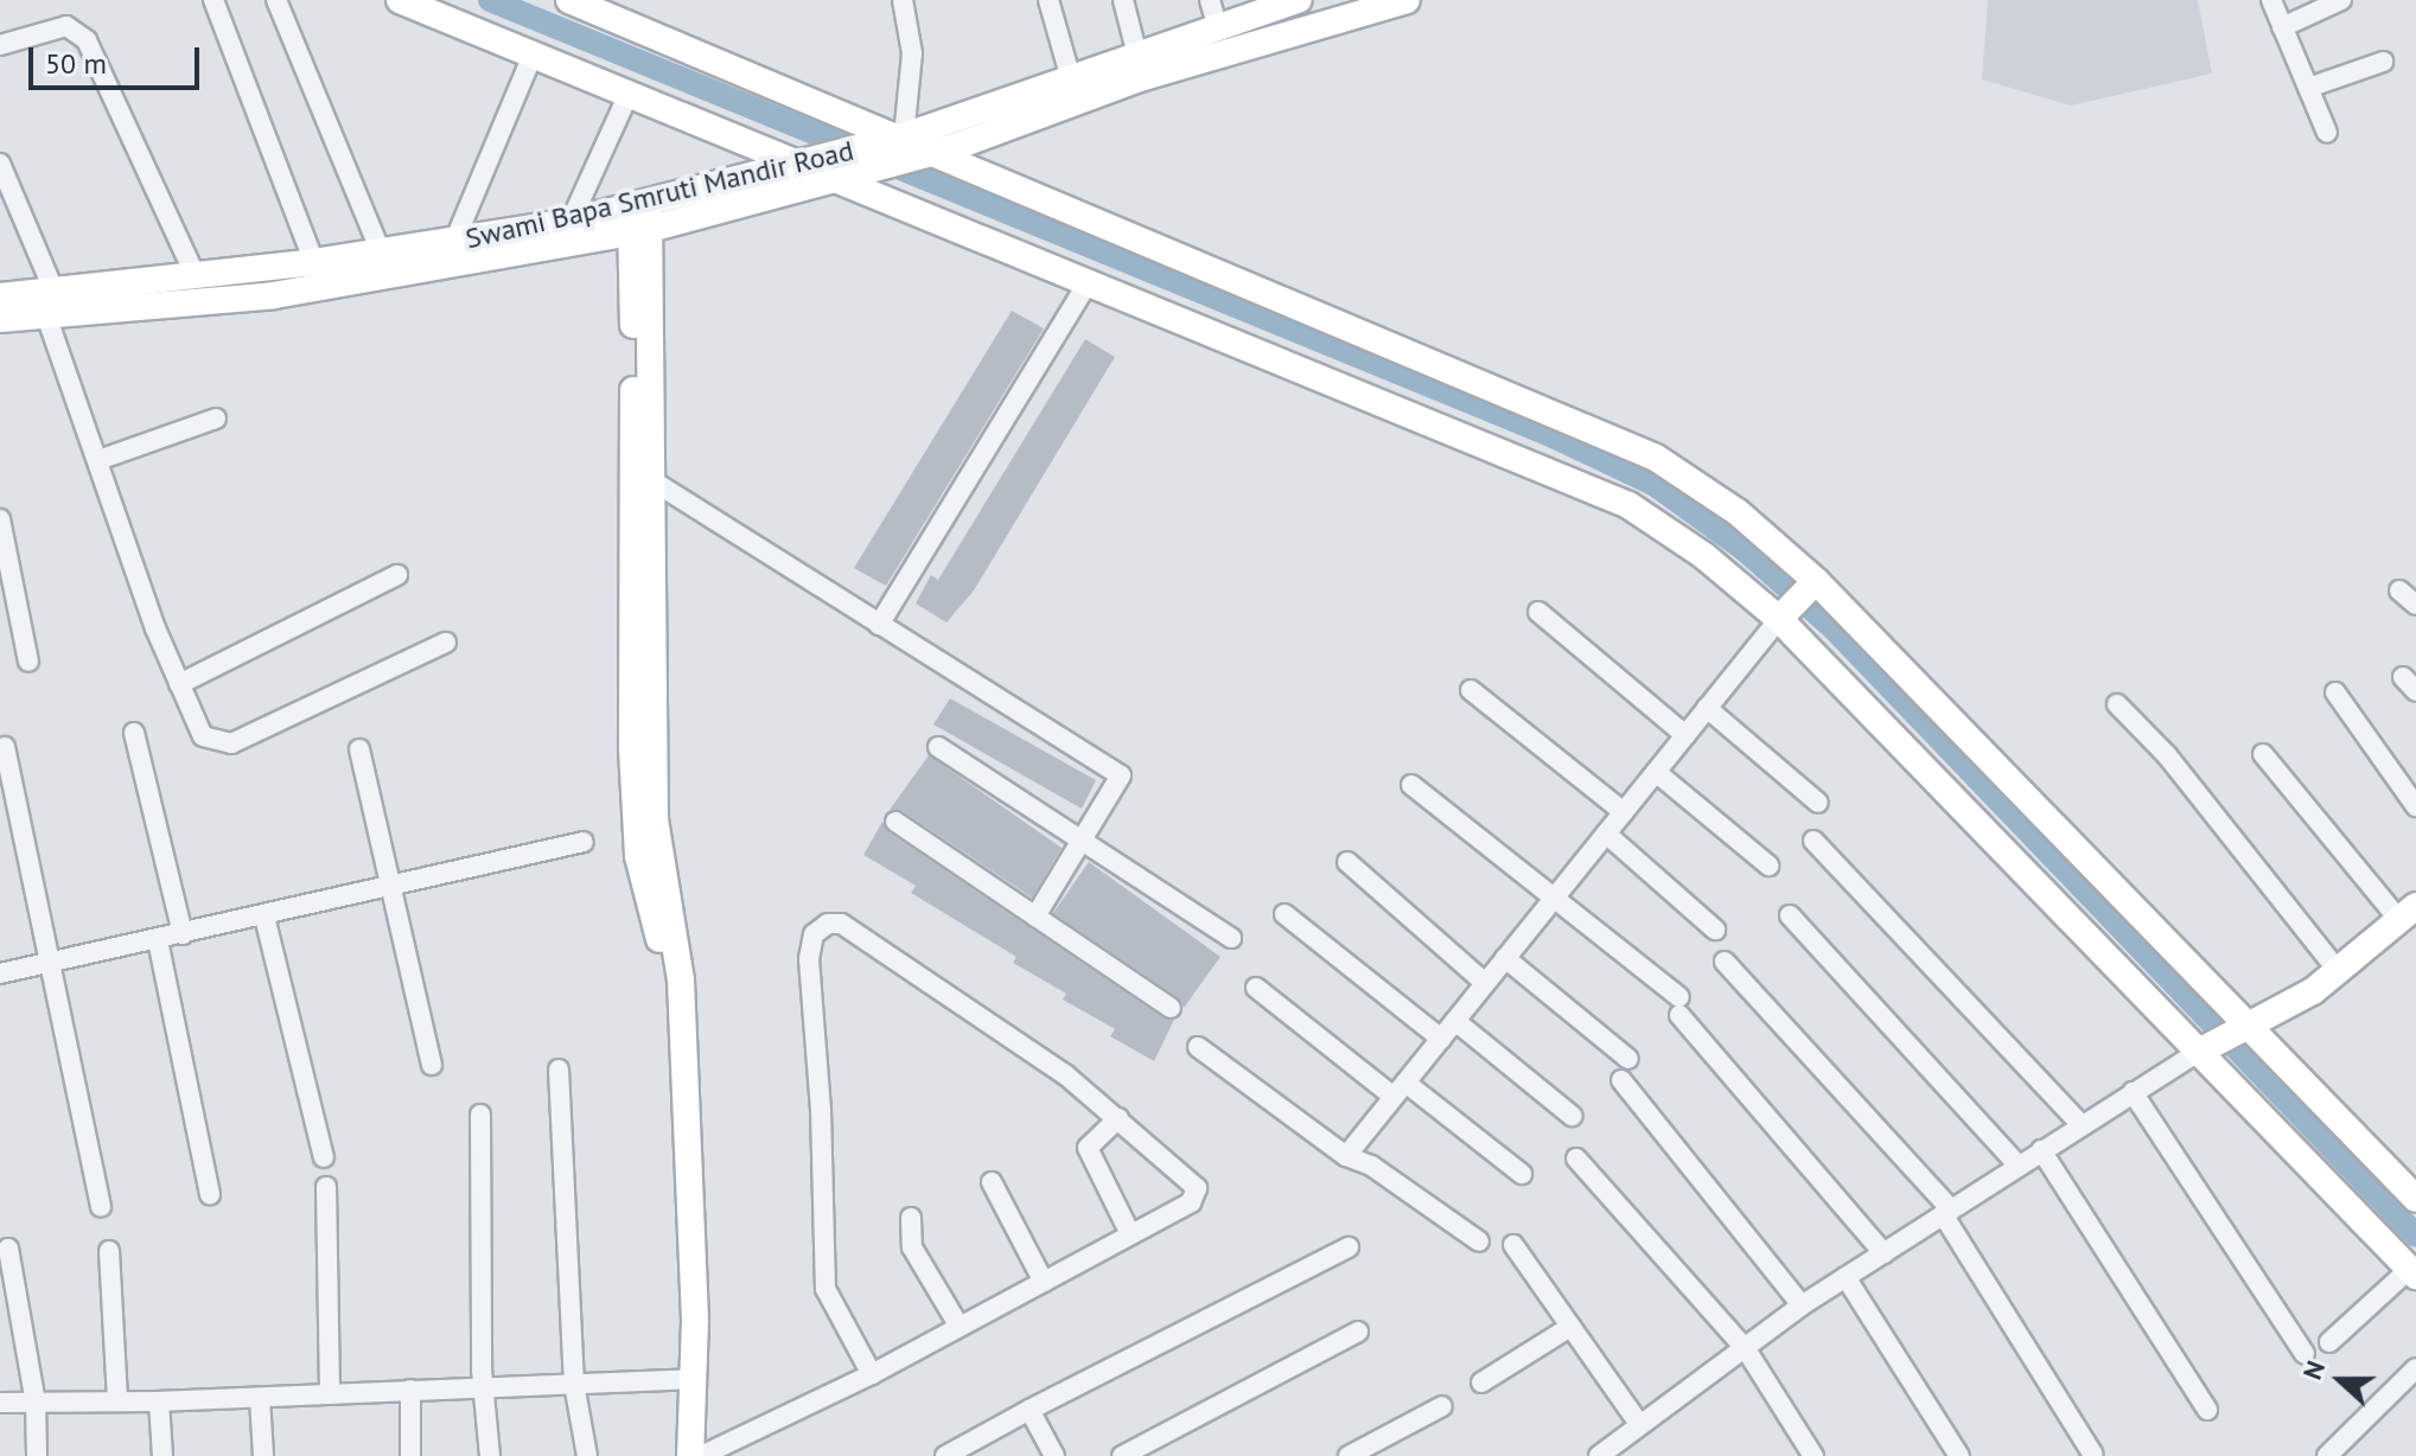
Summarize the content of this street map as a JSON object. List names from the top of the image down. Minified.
{"streets":{"street":["Swami Bapa Smruti Mandir Road"]},"scale_bar":"50 m","north":"left"}
